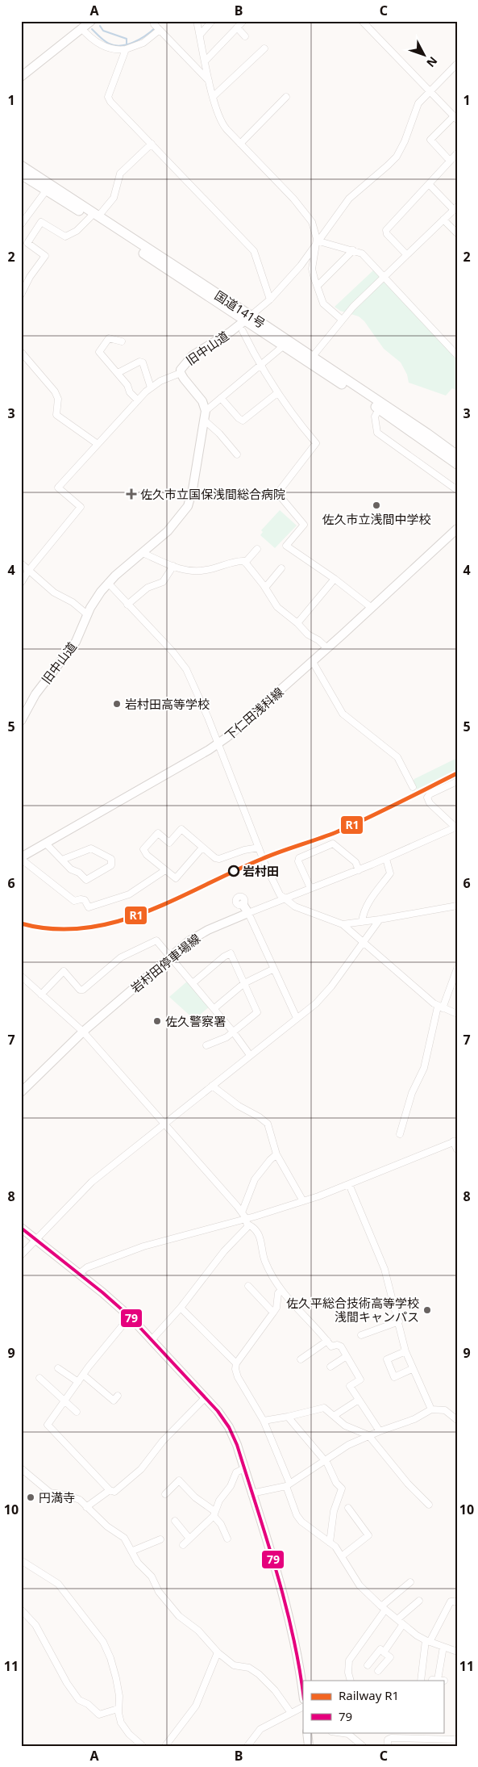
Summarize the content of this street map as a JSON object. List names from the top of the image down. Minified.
{"streets":{"highway":["国道141号"],"main road":["旧中山道","下仁田浅科線","岩村田停車場線"]},"crossings":[["国道141号","旧中山道"]],"places":{"health":["佐久市立国保浅間総合病院"],"other":["佐久市立浅間中学校","岩村田高等学校","岩村田","佐久警察署","佐久平総合技術高等学校 浅間キャンパス","円満寺"]},"lines":["rail line R1","transit line 79"],"legend":["Railway R1","79"],"north":"bottom right","grid":{"columns":["A","B","C"],"rows":["1","2","3","4","5","6","7","8","9","10","11"]}}
